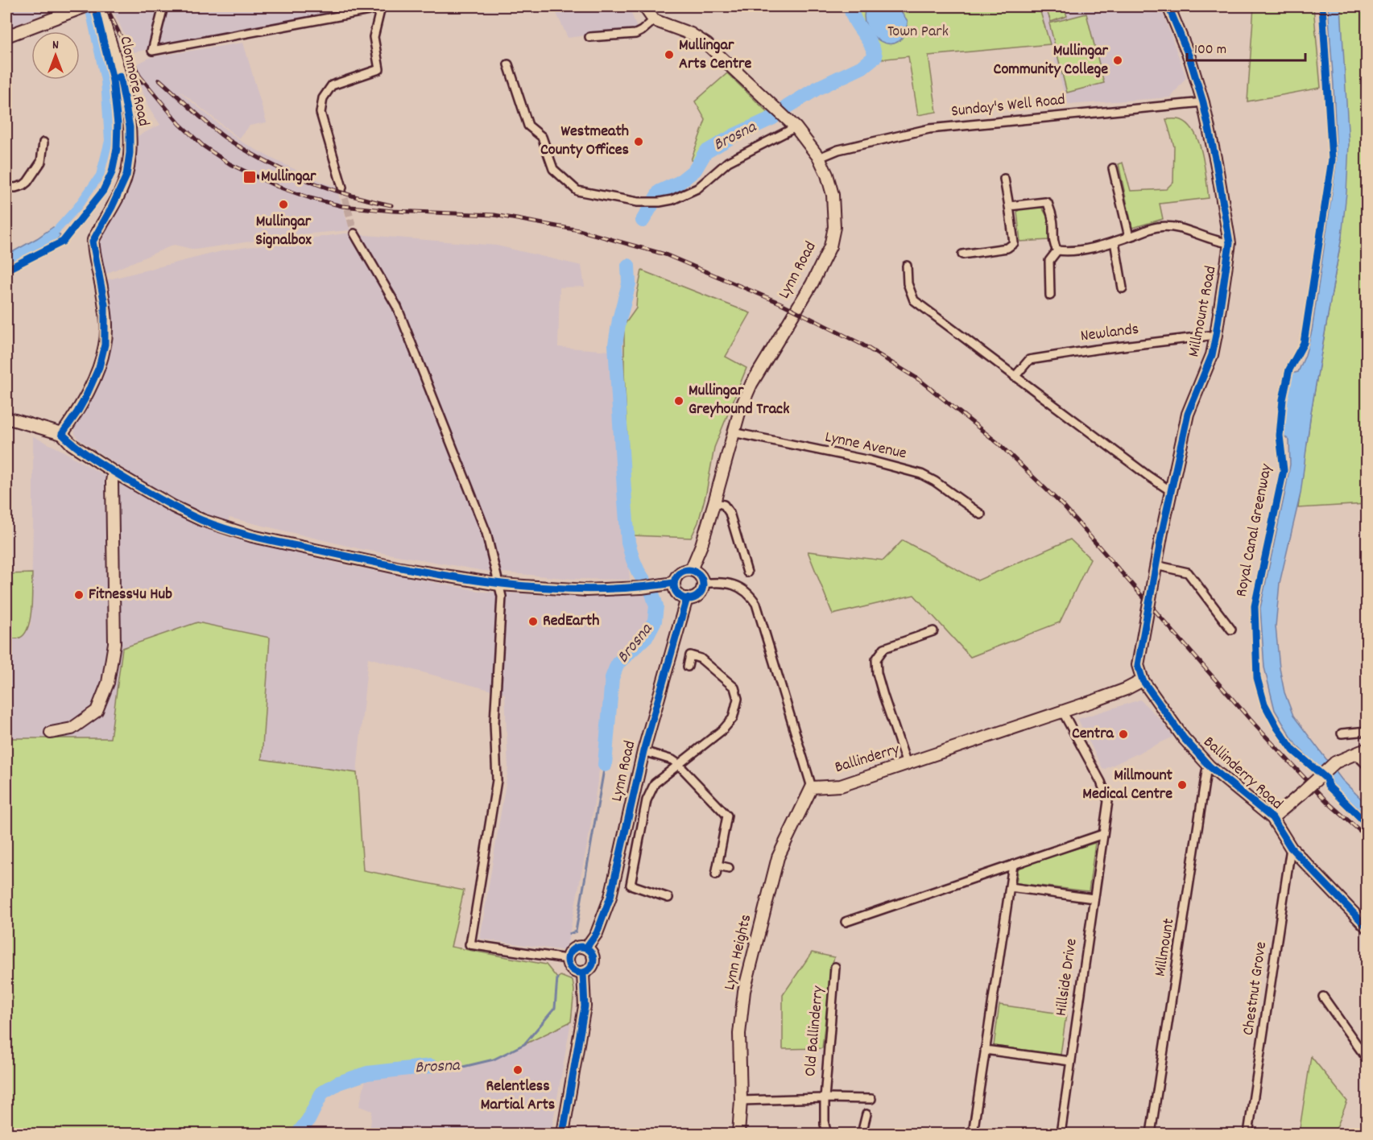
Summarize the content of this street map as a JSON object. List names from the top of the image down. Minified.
{"streets":{"street":["Clonmore Road","Sunday's Well Road","Lynn Road","Millmount Road","Newlands","Lynne Avenue","Ballinderry","Ballinderry Road","Millmount","Lynn Heights","Hillside Drive","Chestnut Grove","Old Ballinderry"],"cycle path":["Royal Canal Greenway"]},"crossings":[["Sunday's Well Road","Lynn Road"],["Sunday's Well Road","Millmount Road"],["Lynn Road","Lynne Avenue"],["Millmount Road","Newlands"],["Millmount Road","Ballinderry"],["Millmount Road","Ballinderry Road"],["Ballinderry","Ballinderry Road"],["Ballinderry","Lynn Heights"],["Ballinderry","Hillside Drive"],["Ballinderry Road","Millmount"],["Ballinderry Road","Chestnut Grove"],["Lynn Heights","Old Ballinderry"]],"water":["Brosna"],"parks":["Town Park"],"places":{"other":["Mullingar Arts Centre","Mullingar Community College","Westmeath County Offices","Mullingar Signalbox","Mullingar Greyhound Track","Fitness4u Hub","RedEarth","Centra","Millmount Medical Centre","Relentless Martial Arts"],"transit":["Mullingar"]},"scale_bar":"100 m","north":"top"}
